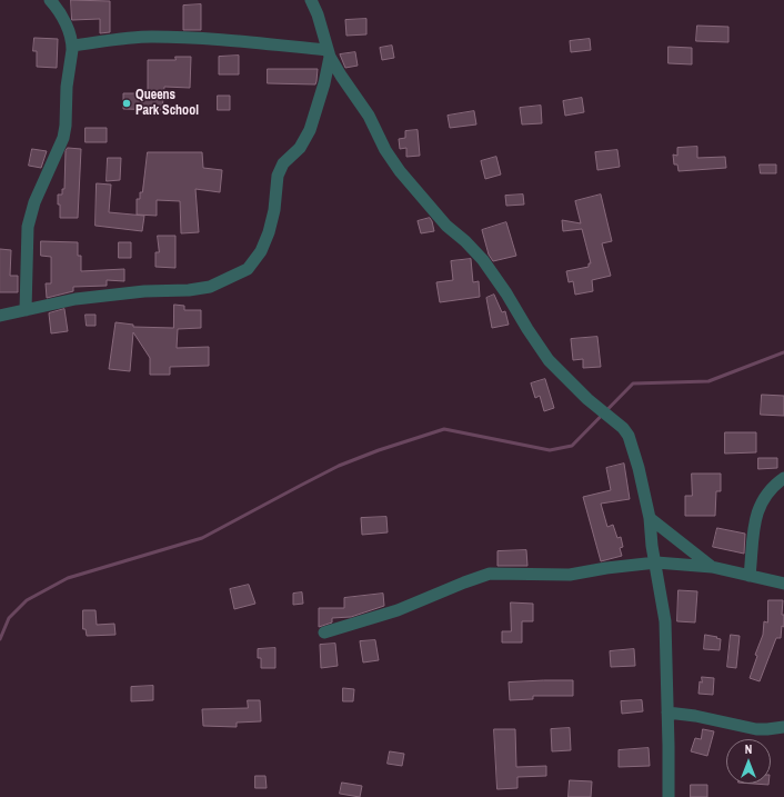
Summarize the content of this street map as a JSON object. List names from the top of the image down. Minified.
{"places":["Queens Park School"],"north":"top"}
